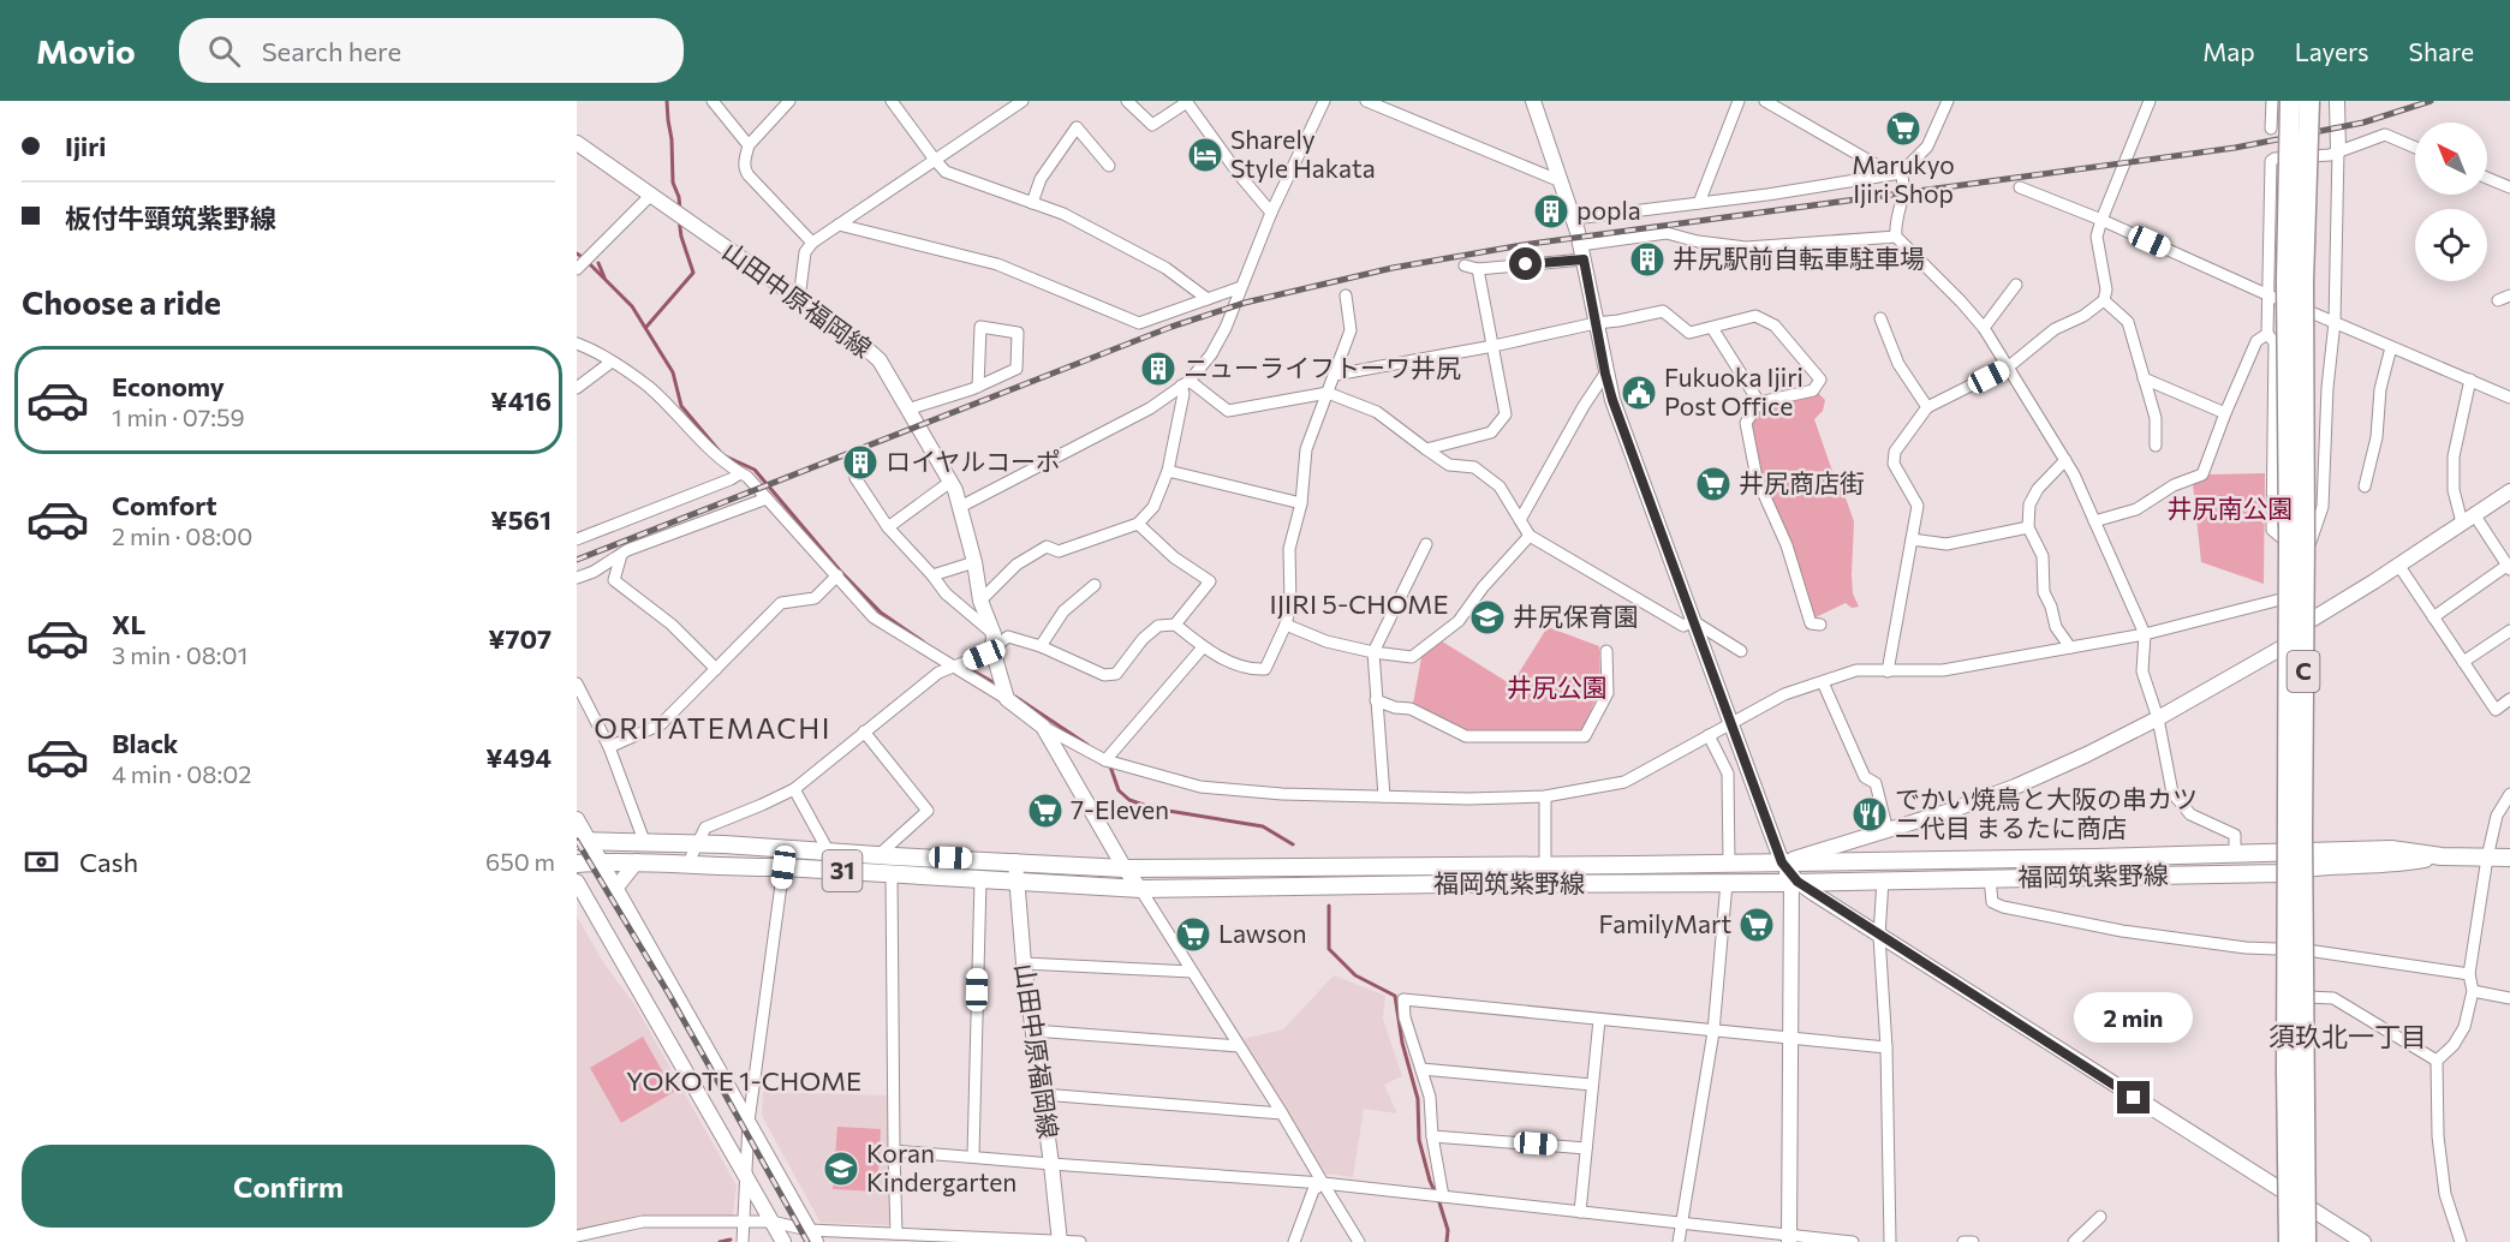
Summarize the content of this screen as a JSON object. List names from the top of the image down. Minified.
{"streets":{"highway":["C"],"main road":["山田中原福岡線","31","福岡筑紫野線"]},"crossings":[["山田中原福岡線","福岡筑紫野線"]],"districts":["IJIRI 5-CHOME","ORITATEMACHI","須玖北一丁目","YOKOTE 1-CHOME"],"parks":["井尻南公園","井尻公園"],"places":{"supermarket":["Marukyo Ijiri Shop","井尻商店街","7-Eleven","FamilyMart","Lawson"],"hotel":["Sharely Style Hakata"],"building":["popla","井尻駅前自転車駐車場","ニューライフトーワ井尻","ロイヤルコーポ"],"public building":["Fukuoka Ijiri Post Office"],"school or university":["井尻保育園","Koran Kindergarten"],"restaurant":["でかい焼鳥と大阪の串カツ 二代目 まるたに商店"]},"north":"top left","page":{"header":"Movio","search":"Search here","nav":["Map","Layers","Share"],"banner":["Ijiri","板付牛頸筑紫野線"],"heading":"Choose a ride","list":[{"name":"Economy","note":"1 min · 07:59","value":"¥416"},{"name":"Comfort","note":"2 min · 08:00","value":"¥561"},{"name":"XL","note":"3 min · 08:01","value":"¥707"},{"name":"Black","note":"4 min · 08:02","value":"¥494"}],"pay":["Cash","650 m"],"bubble":"2 min","buttons":"Confirm"}}
